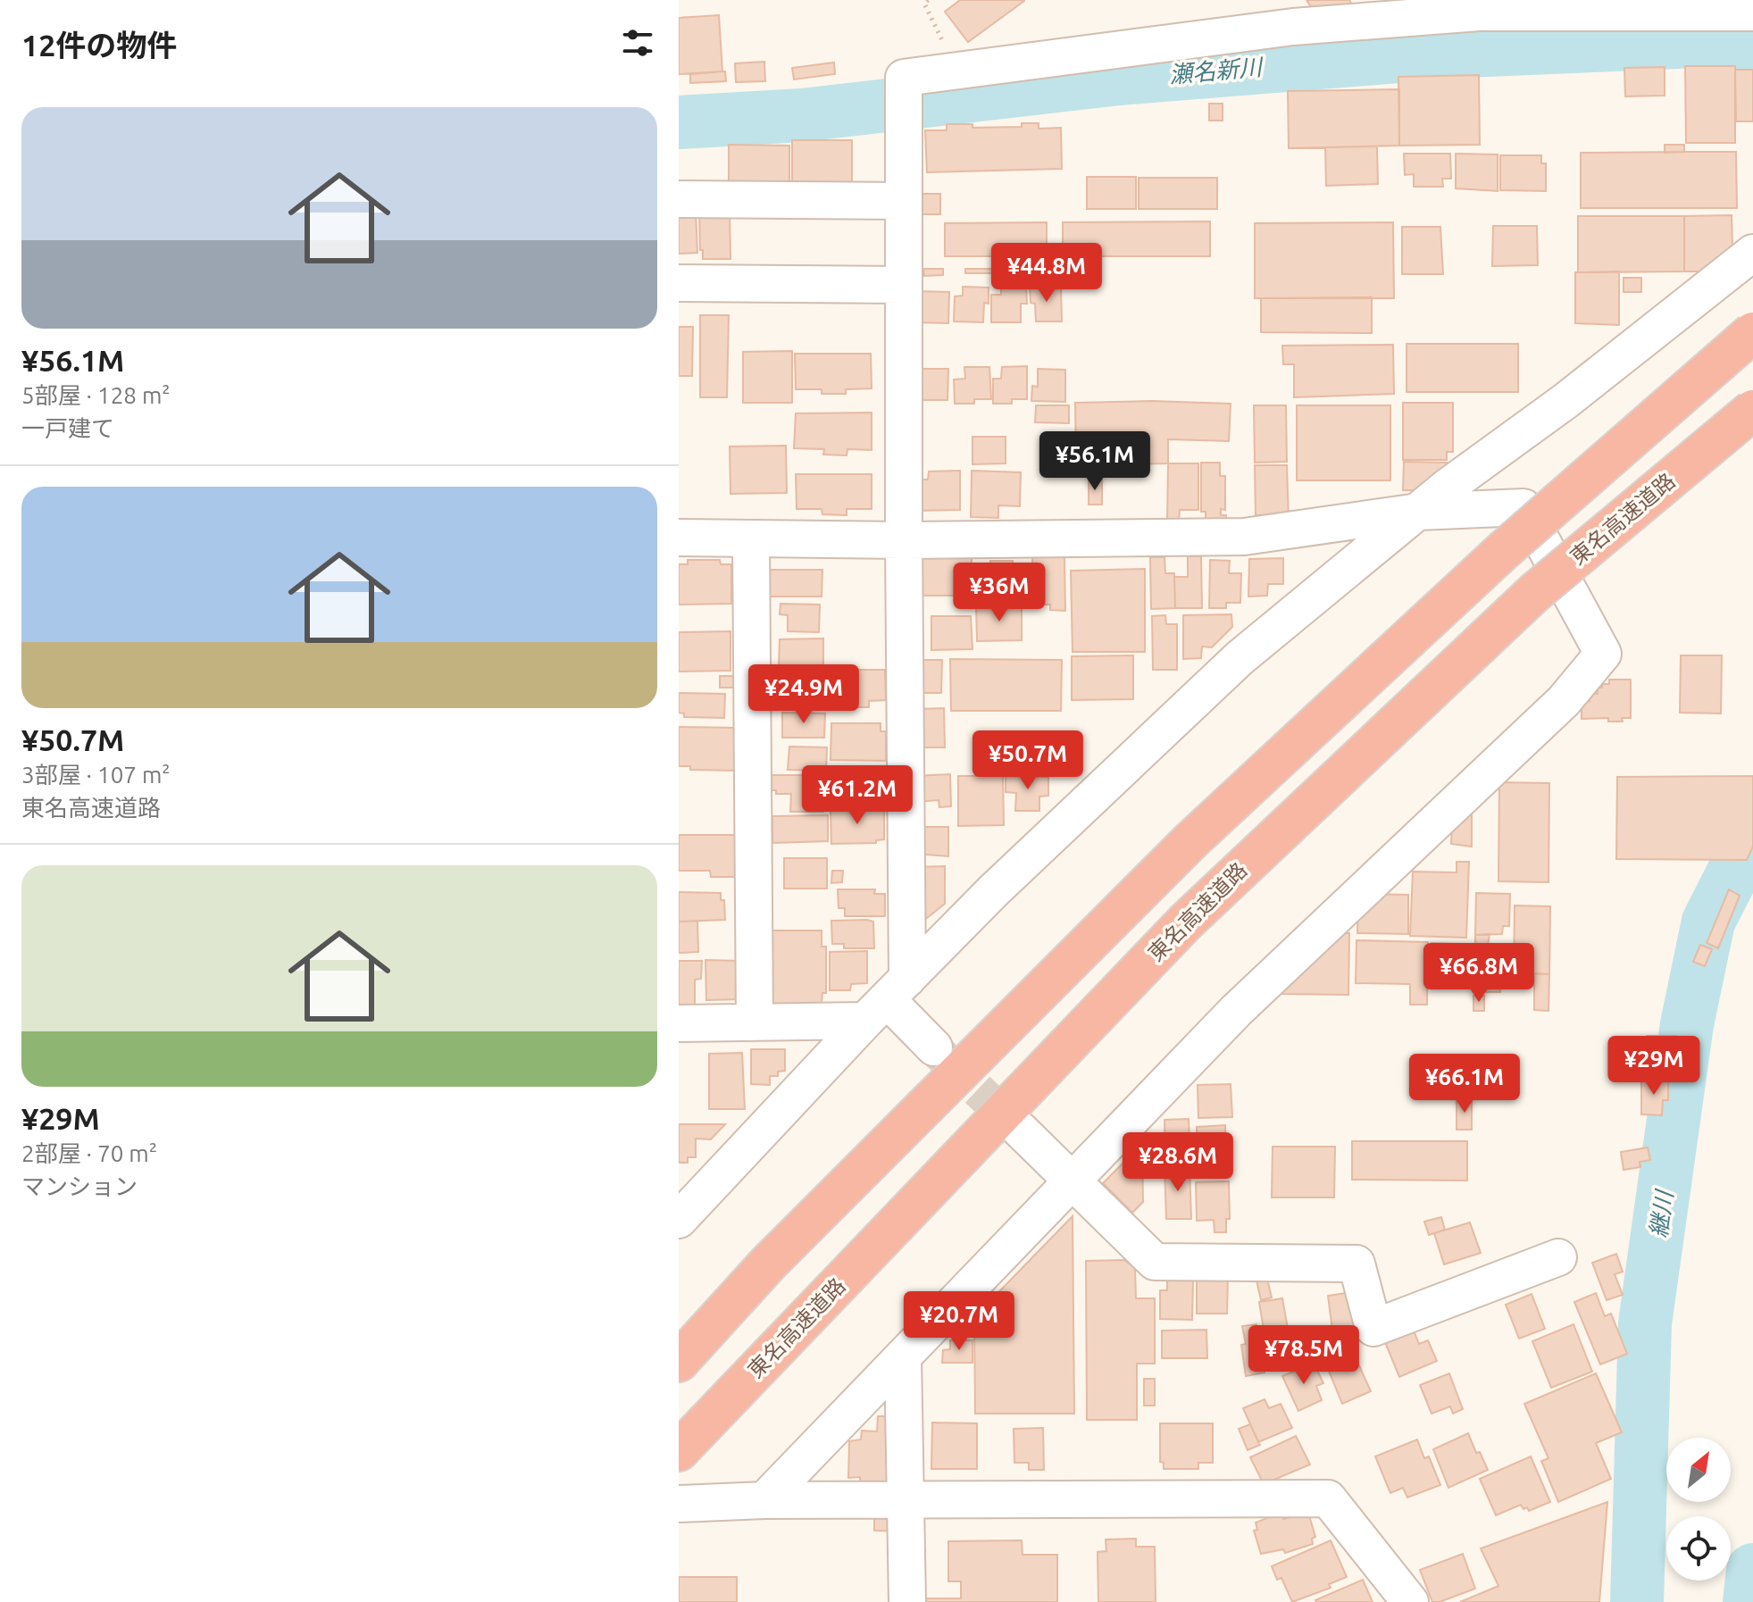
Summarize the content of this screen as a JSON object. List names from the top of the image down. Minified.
{"streets":{"highway":["東名高速道路"]},"water":["瀬名新川","継川"],"north":"top right","page":{"heading":"12件の物件","list":[{"name":"¥56.1M","note":"5部屋 · 128 m² · 一戸建て"},{"name":"¥50.7M","note":"3部屋 · 107 m² · 東名高速道路"},{"name":"¥29M","note":"2部屋 · 70 m² · マンション"}],"price":["¥44.8M","¥56.1M","¥36M","¥24.9M","¥50.7M","¥61.2M","¥66.8M","¥29M","¥66.1M","¥28.6M","¥20.7M","¥78.5M"]}}
